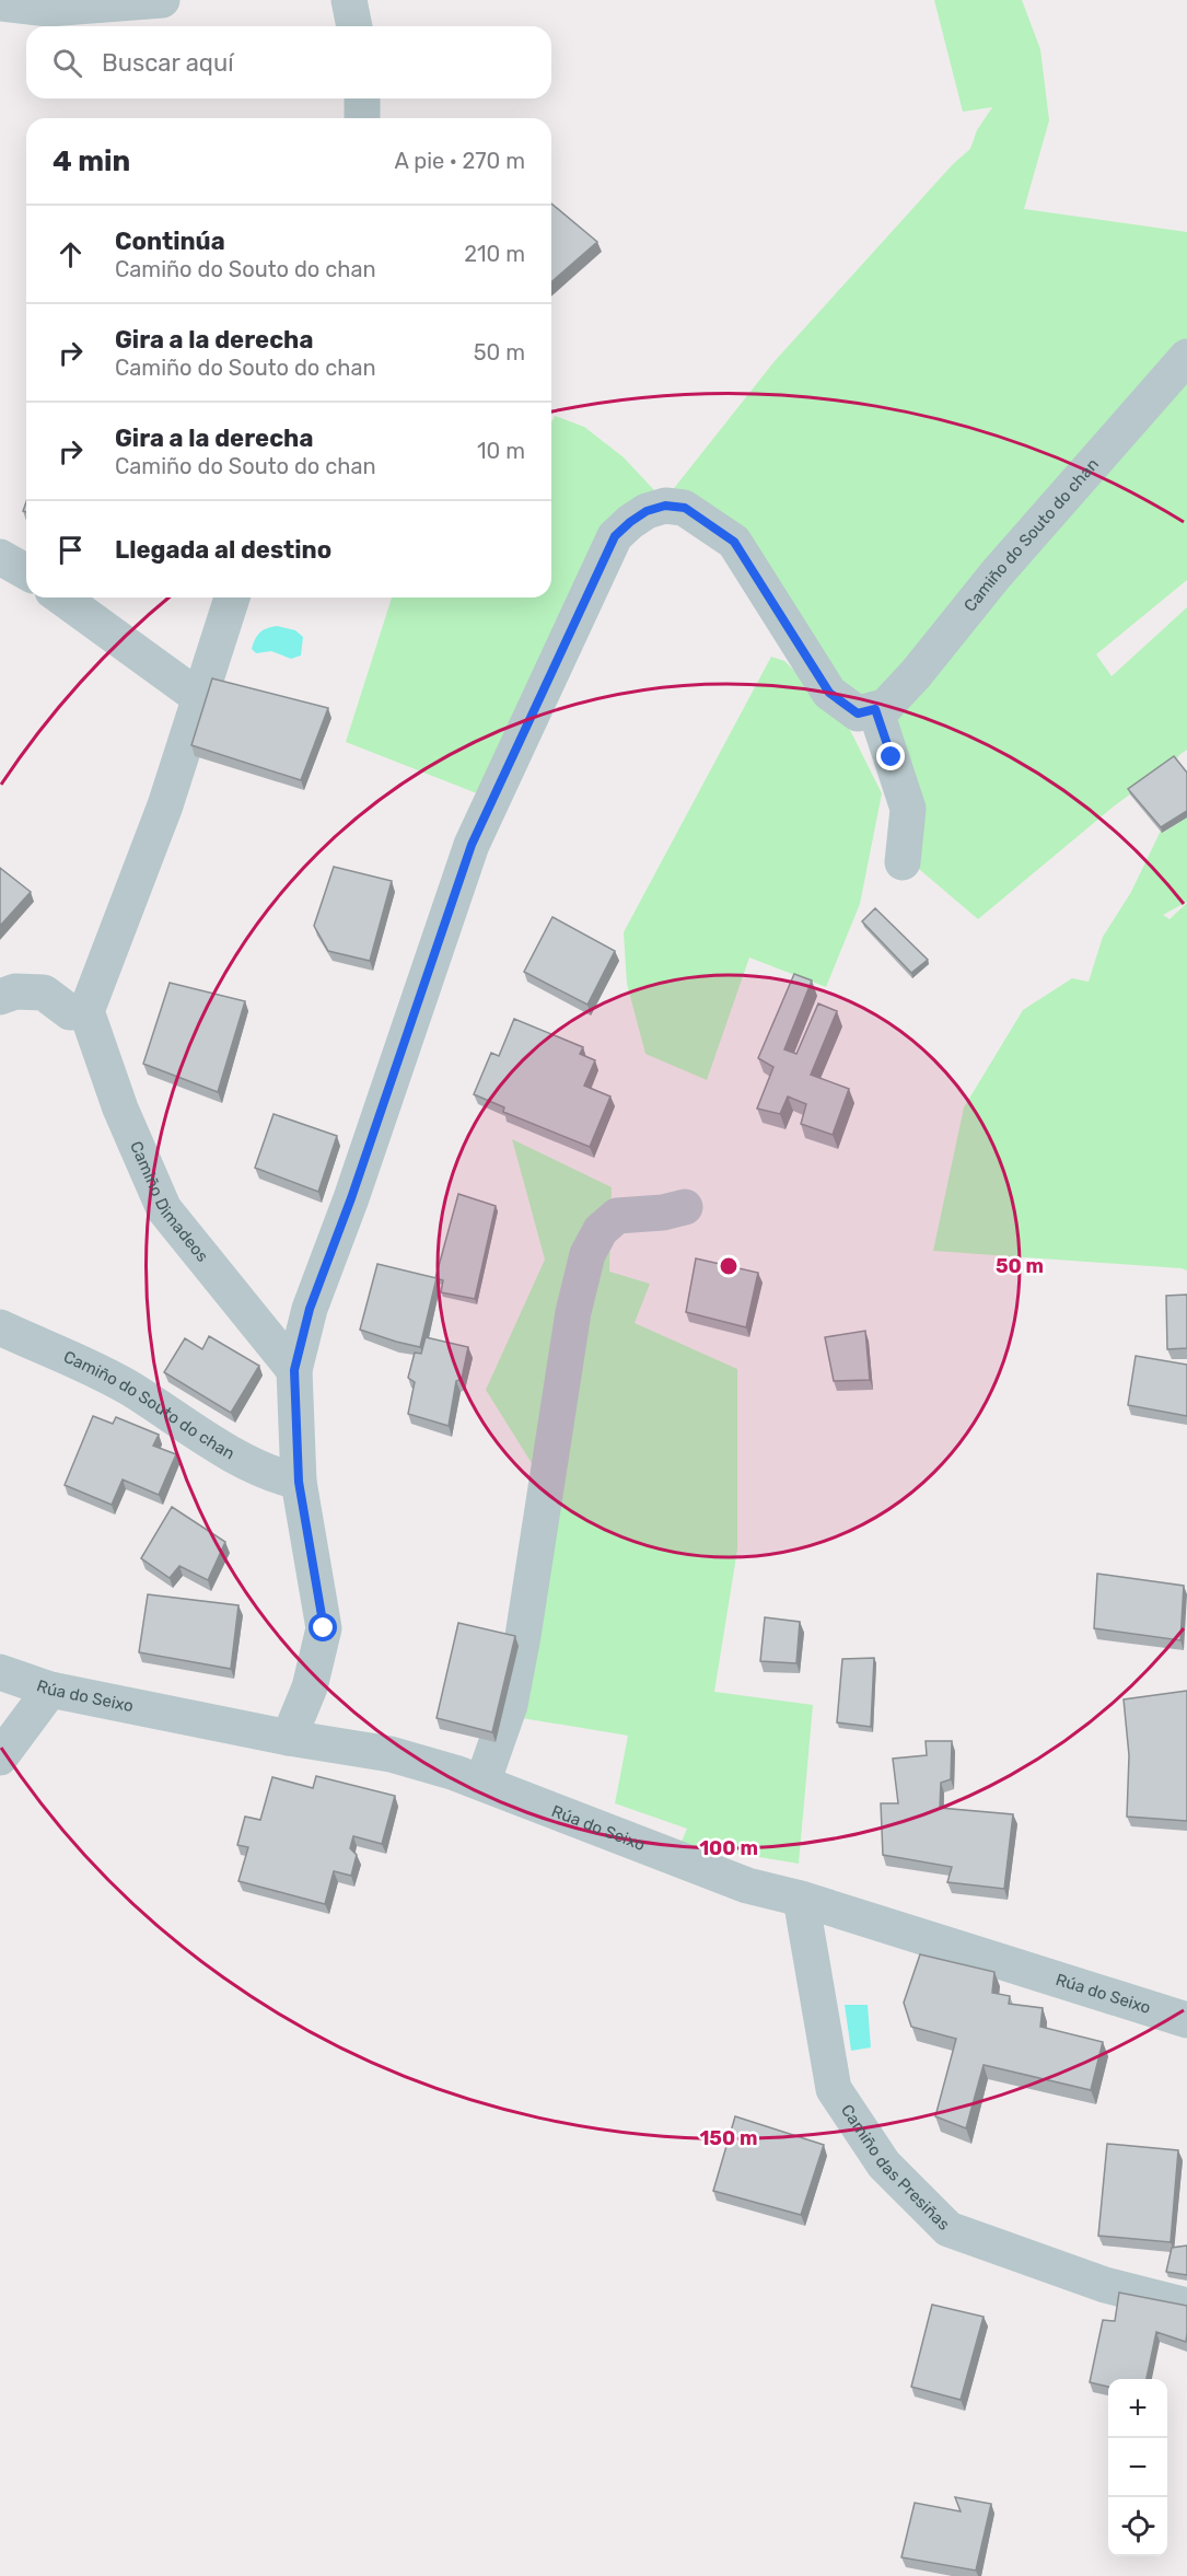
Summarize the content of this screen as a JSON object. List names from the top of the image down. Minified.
{"streets":{"street":["Camiño do Souto do chan","Camiño Dimadeos","Rúa do Seixo","Camiño das Presiñas"]},"crossings":[["Rúa do Seixo","Camiño das Presiñas"]],"page":{"search":"Buscar aquí","heading":["4 min","A pie · 270 m"],"list":[["Continúa","Camiño do Souto do chan","210 m"],["Gira a la derecha","Camiño do Souto do chan","50 m"],["Gira a la derecha","Camiño do Souto do chan","10 m"],"Llegada al destino"],"map_buttons":["+","−"]},"rings":["50 m","100 m","150 m"]}
